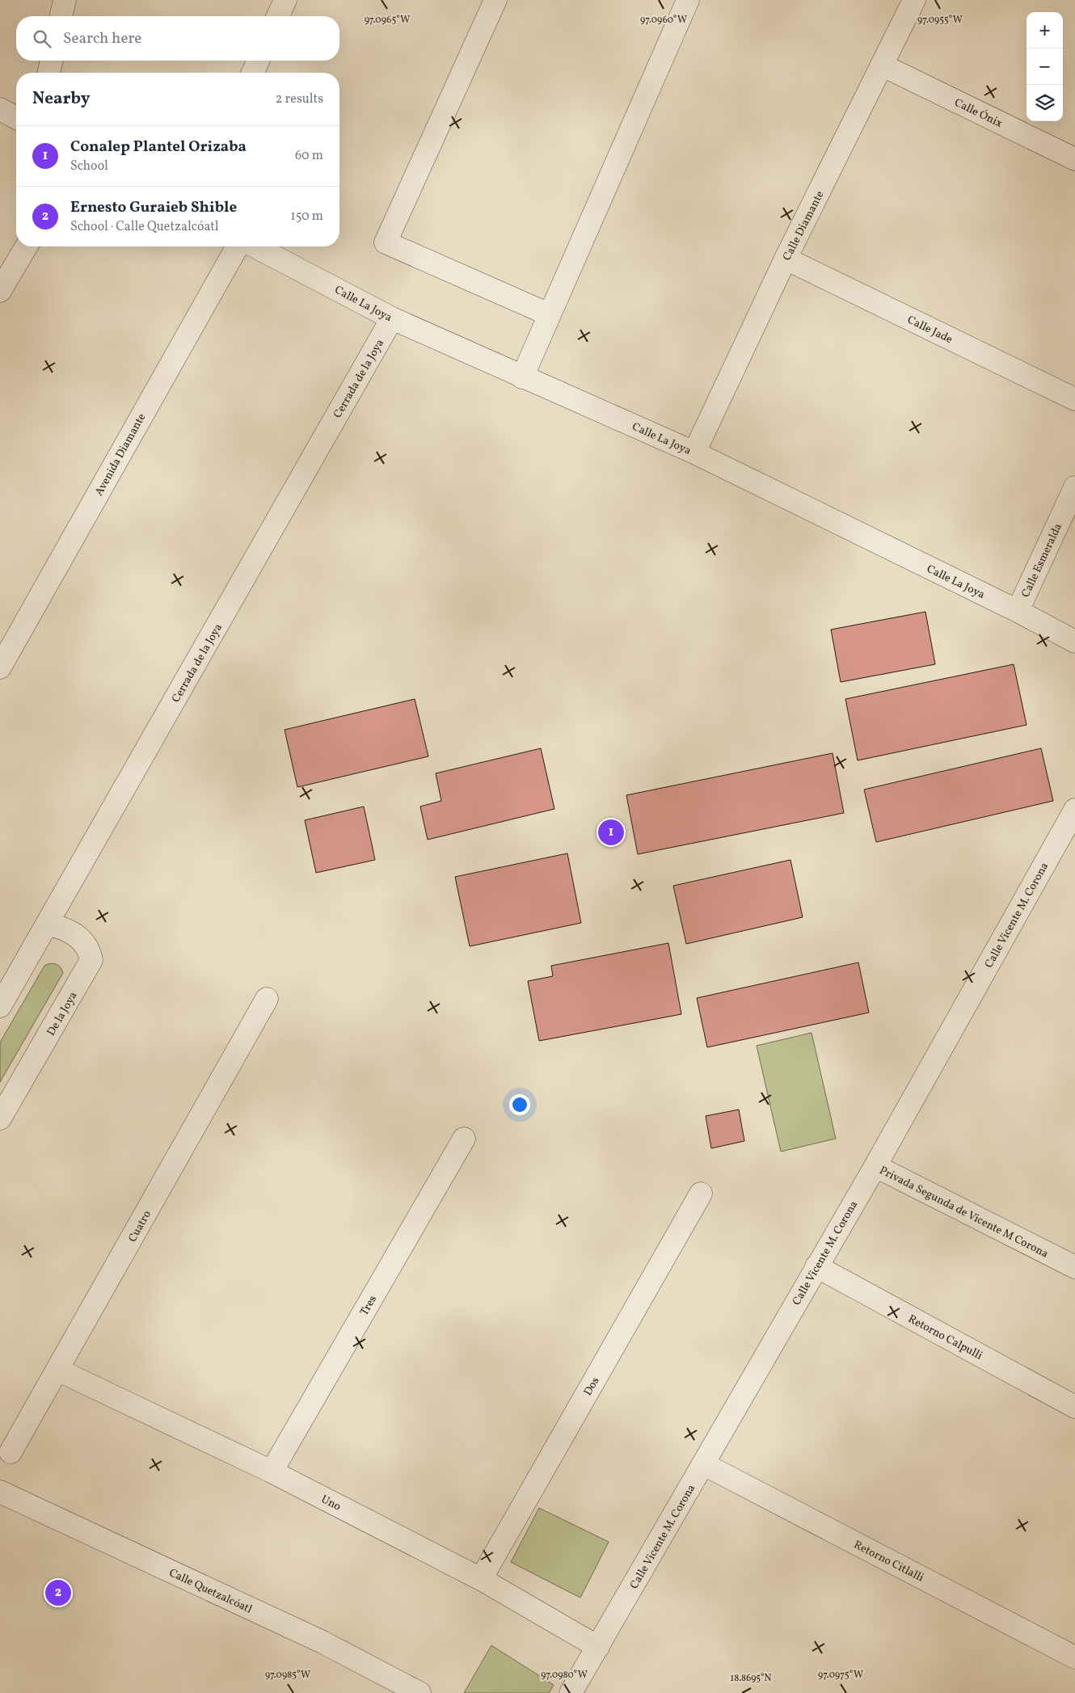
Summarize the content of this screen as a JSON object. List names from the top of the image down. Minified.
{"streets":{"street":["Calle Ónix","Calle Diamante","Calle La Joya","Calle Jade","Cerrada de la Joya","Avenida Diamante","Calle Esmeralda","Calle Vicente M. Corona","De la Joya","Privada Segunda de Vicente M Corona","Cuatro","Tres","Retorno Calpulli","Dos","Uno","Retorno Citlalli","Calle Quetzalcóatl"]},"crossings":[["Calle Ónix","Calle Diamante"],["Calle Diamante","Calle La Joya"],["Calle Diamante","Calle Jade"],["Calle La Joya","Cerrada de la Joya"],["Calle La Joya","Calle Esmeralda"],["Cerrada de la Joya","De la Joya"],["Calle Vicente M. Corona","Privada Segunda de Vicente M Corona"],["Calle Vicente M. Corona","Retorno Calpulli"],["Calle Vicente M. Corona","Uno"],["Calle Vicente M. Corona","Retorno Citlalli"],["Cuatro","Uno"],["Tres","Uno"],["Dos","Uno"]],"page":{"map_buttons":["+","−"],"search":"Search here","heading":["Nearby","2 results"],"list":[{"mark":"1","name":"Conalep Plantel Orizaba","note":"School","value":"60 m"},{"mark":"2","name":"Ernesto Guraieb Shible","note":"School · Calle Quetzalcóatl","value":"150 m"}],"pins":["1","2"]},"coordinates":["97.0965°W","97.0960°W","97.0955°W","97.0985°W","97.0980°W","97.0975°W","18.8695°N"]}
